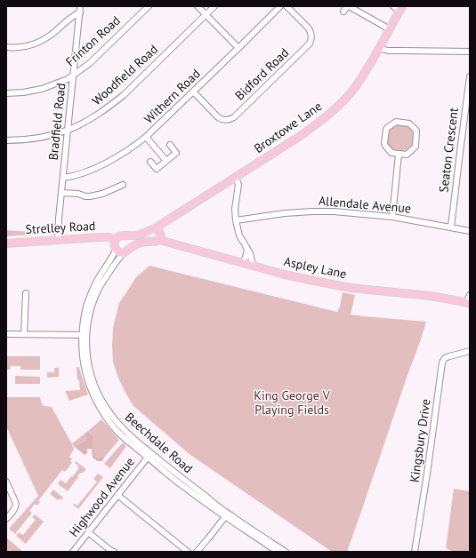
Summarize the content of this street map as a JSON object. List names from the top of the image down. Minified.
{"streets":{"main road":["Broxtowe Lane","Strelley Road","Aspley Lane"],"street":["Frinton Road","Bidford Road","Woodfield Road","Withern Road","Bradfield Road","Seaton Crescent","Allendale Avenue","Kingsbury Drive","Beechdale Road","Highwood Avenue"]},"crossings":[["Frinton Road","Bradfield Road"],["Bidford Road","Withern Road"],["Woodfield Road","Bradfield Road"],["Withern Road","Bradfield Road"],["Bradfield Road","Strelley Road"],["Broxtowe Lane","Strelley Road"],["Seaton Crescent","Allendale Avenue"],["Beechdale Road","Highwood Avenue"]],"parks":["King George V Playing Fields"]}
